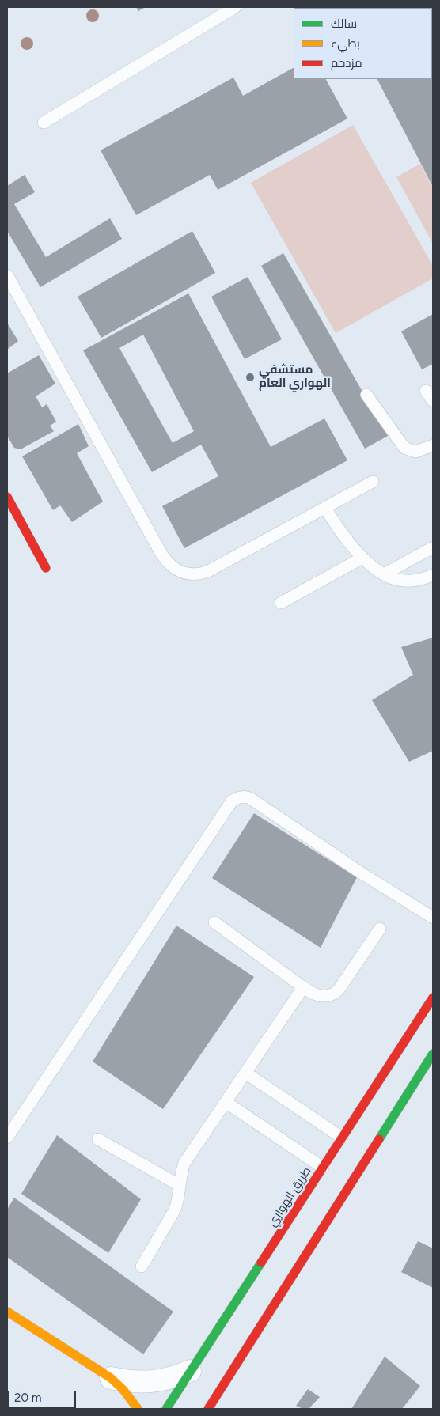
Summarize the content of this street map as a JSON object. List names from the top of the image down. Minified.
{"streets":{"main road":["طريق الهواري"]},"places":["مستشفي الهواري العام"],"legend":["سالك","بطيء","مزدحم"],"scale_bar":"20 m"}
